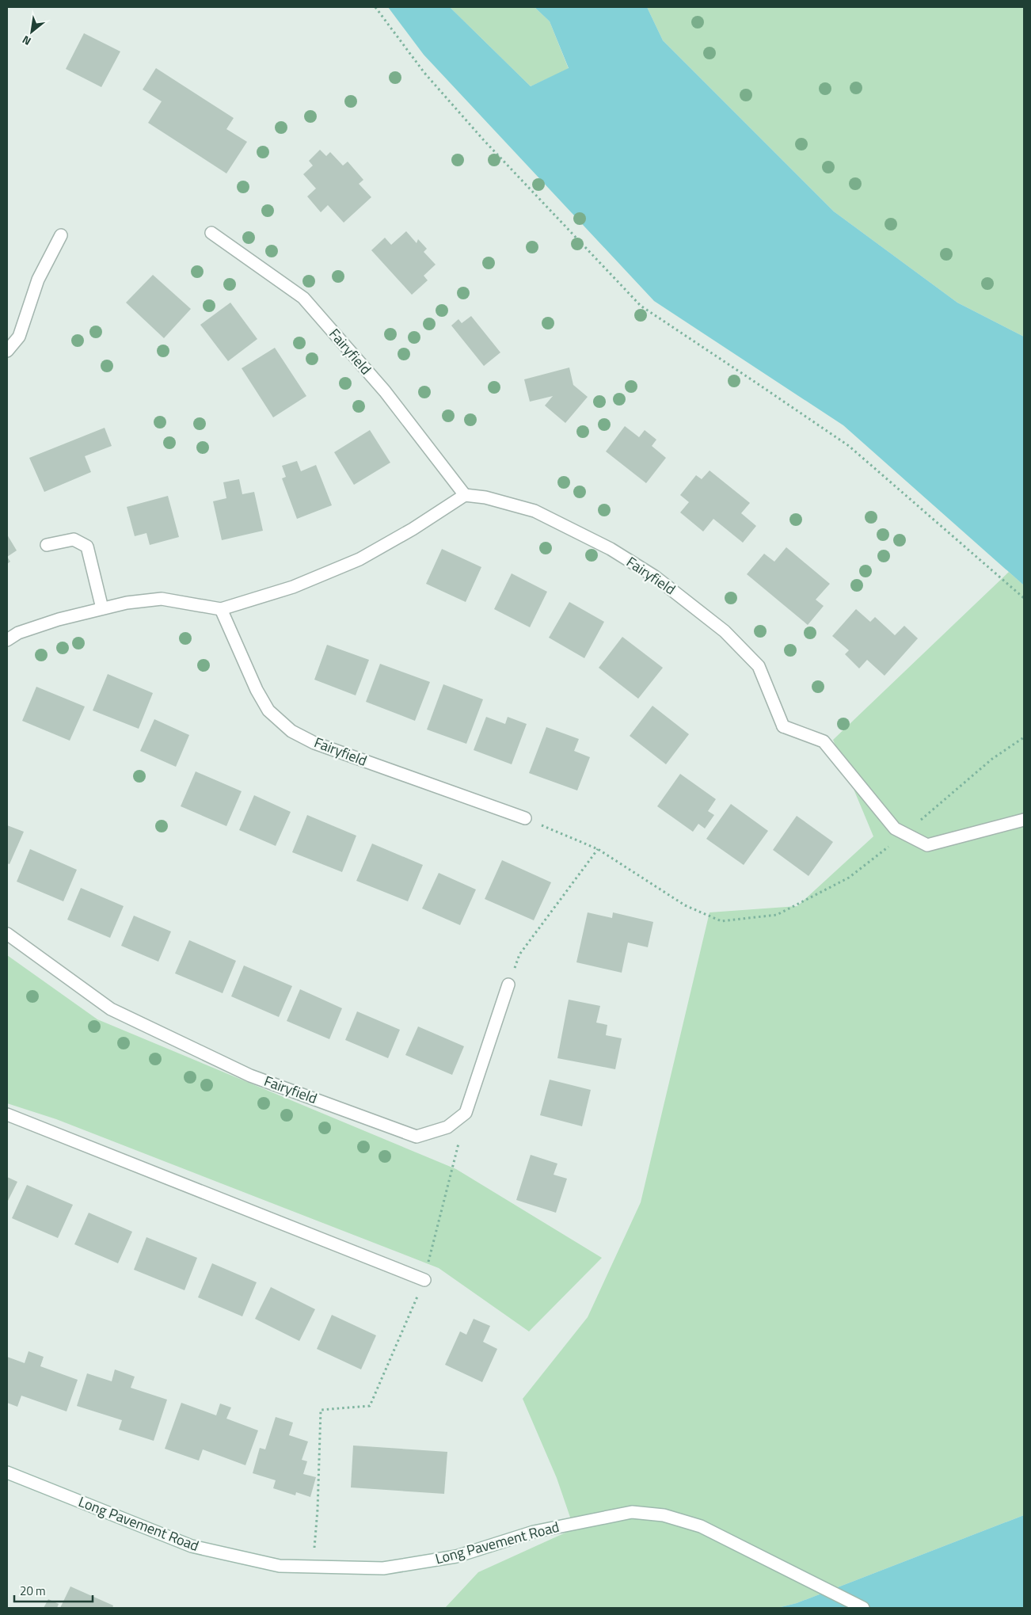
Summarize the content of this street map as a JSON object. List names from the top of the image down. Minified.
{"streets":{"street":["Fairyfield","Long Pavement Road"]},"scale_bar":"20 m","north":"bottom left"}
